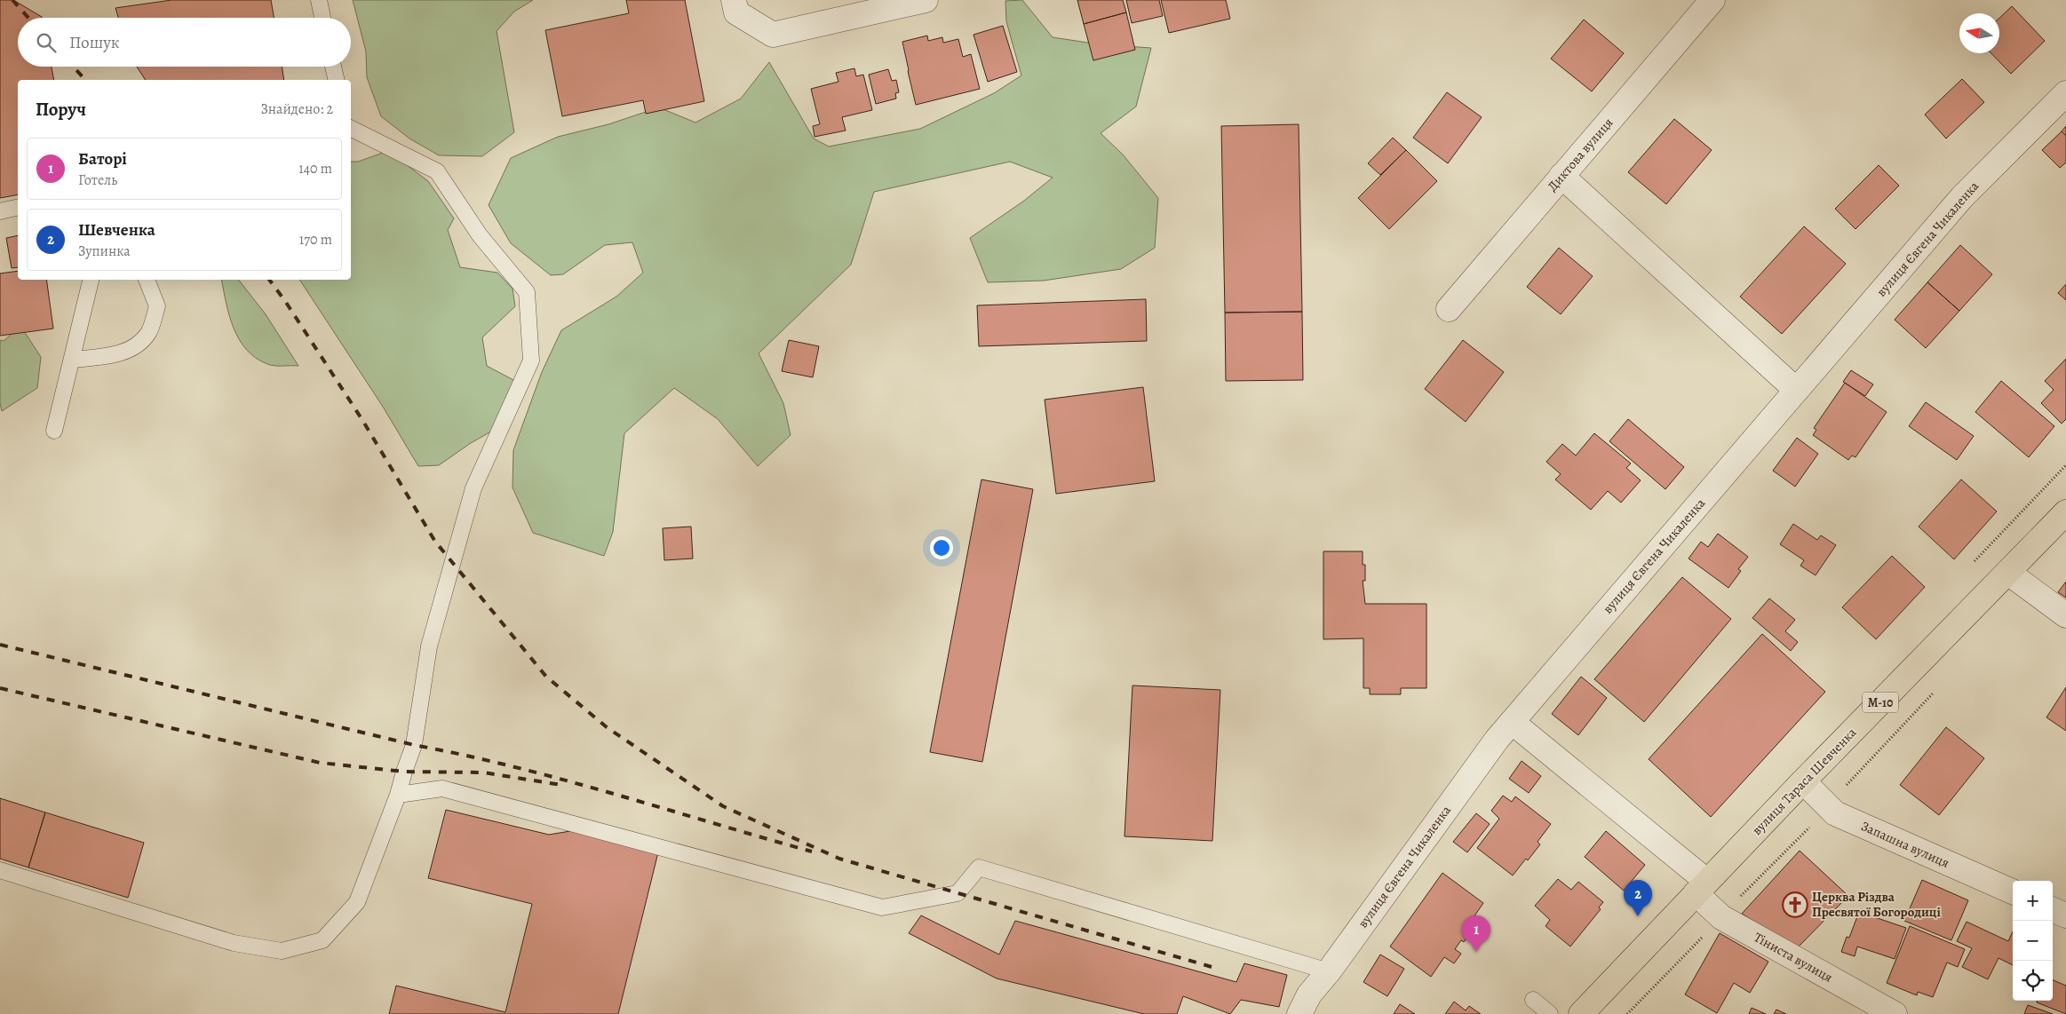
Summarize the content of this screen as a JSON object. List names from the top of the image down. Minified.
{"streets":{"main road":["М-10","вулиця Тараса Шевченка"],"street":["Диктова вулиця","вулиця Євгена Чикаленка","Запашна вулиця","Тіниста вулиця"]},"crossings":[["вулиця Тараса Шевченка","Запашна вулиця"],["вулиця Тараса Шевченка","Тіниста вулиця"]],"places":{"church":["Церква Різдва Пресвятої Богородиці"]},"north":"left","page":{"search":"Пошук","heading":["Поруч","Знайдено: 2"],"list":[{"mark":"1","name":"Баторі","note":"Готель","value":"140 m"},{"mark":"2","name":"Шевченка","note":"Зупинка","value":"170 m"}],"pins":["2","1"],"map_buttons":["+","−"]}}
